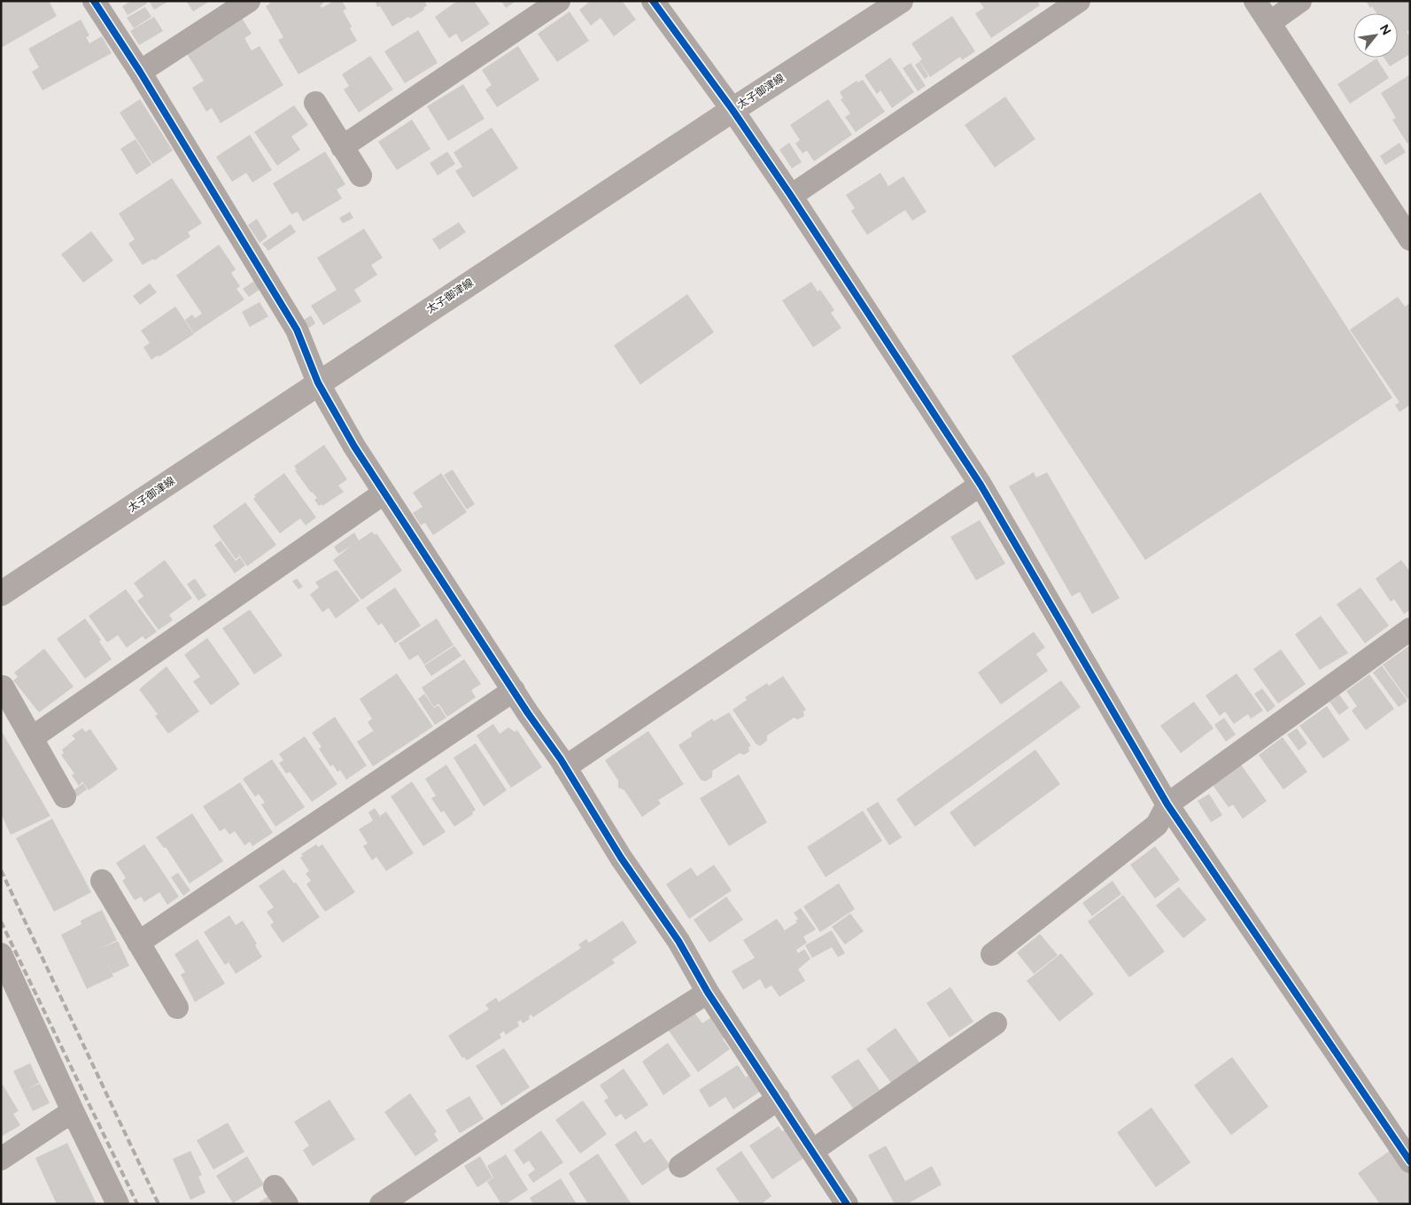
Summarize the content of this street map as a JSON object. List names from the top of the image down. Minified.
{"streets":{"main road":["太子御津線"]},"north":"top right"}
